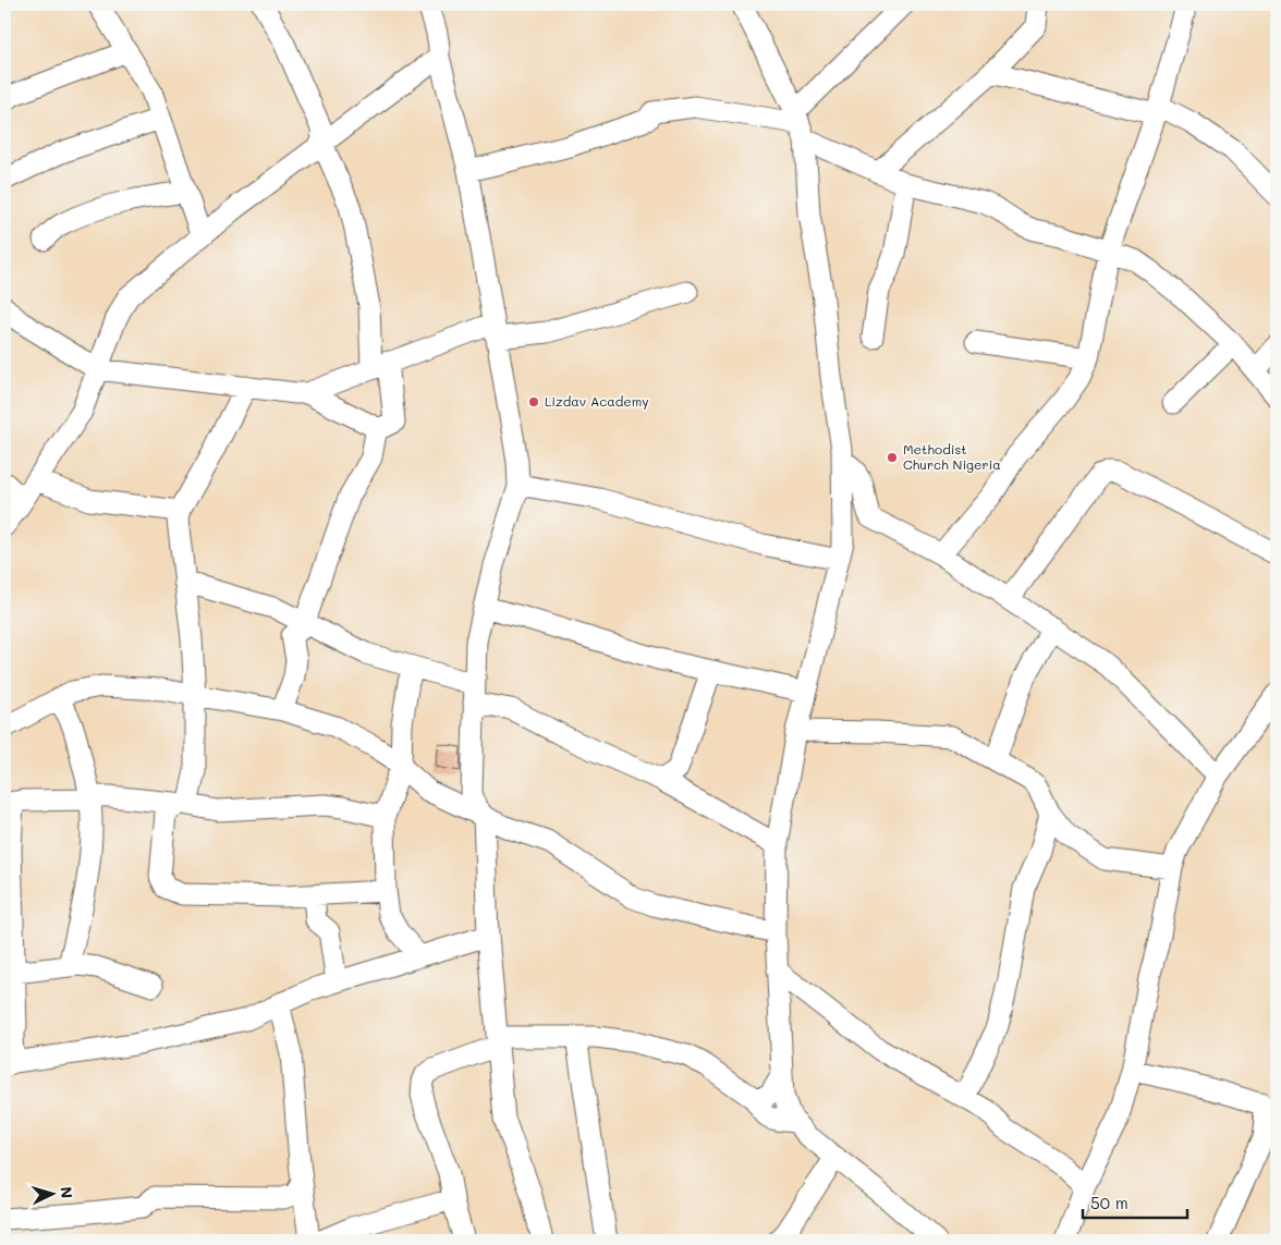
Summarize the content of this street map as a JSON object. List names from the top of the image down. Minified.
{"places":["Lizdav Academy","Methodist Church Nigeria"],"scale_bar":"50 m","north":"right"}
